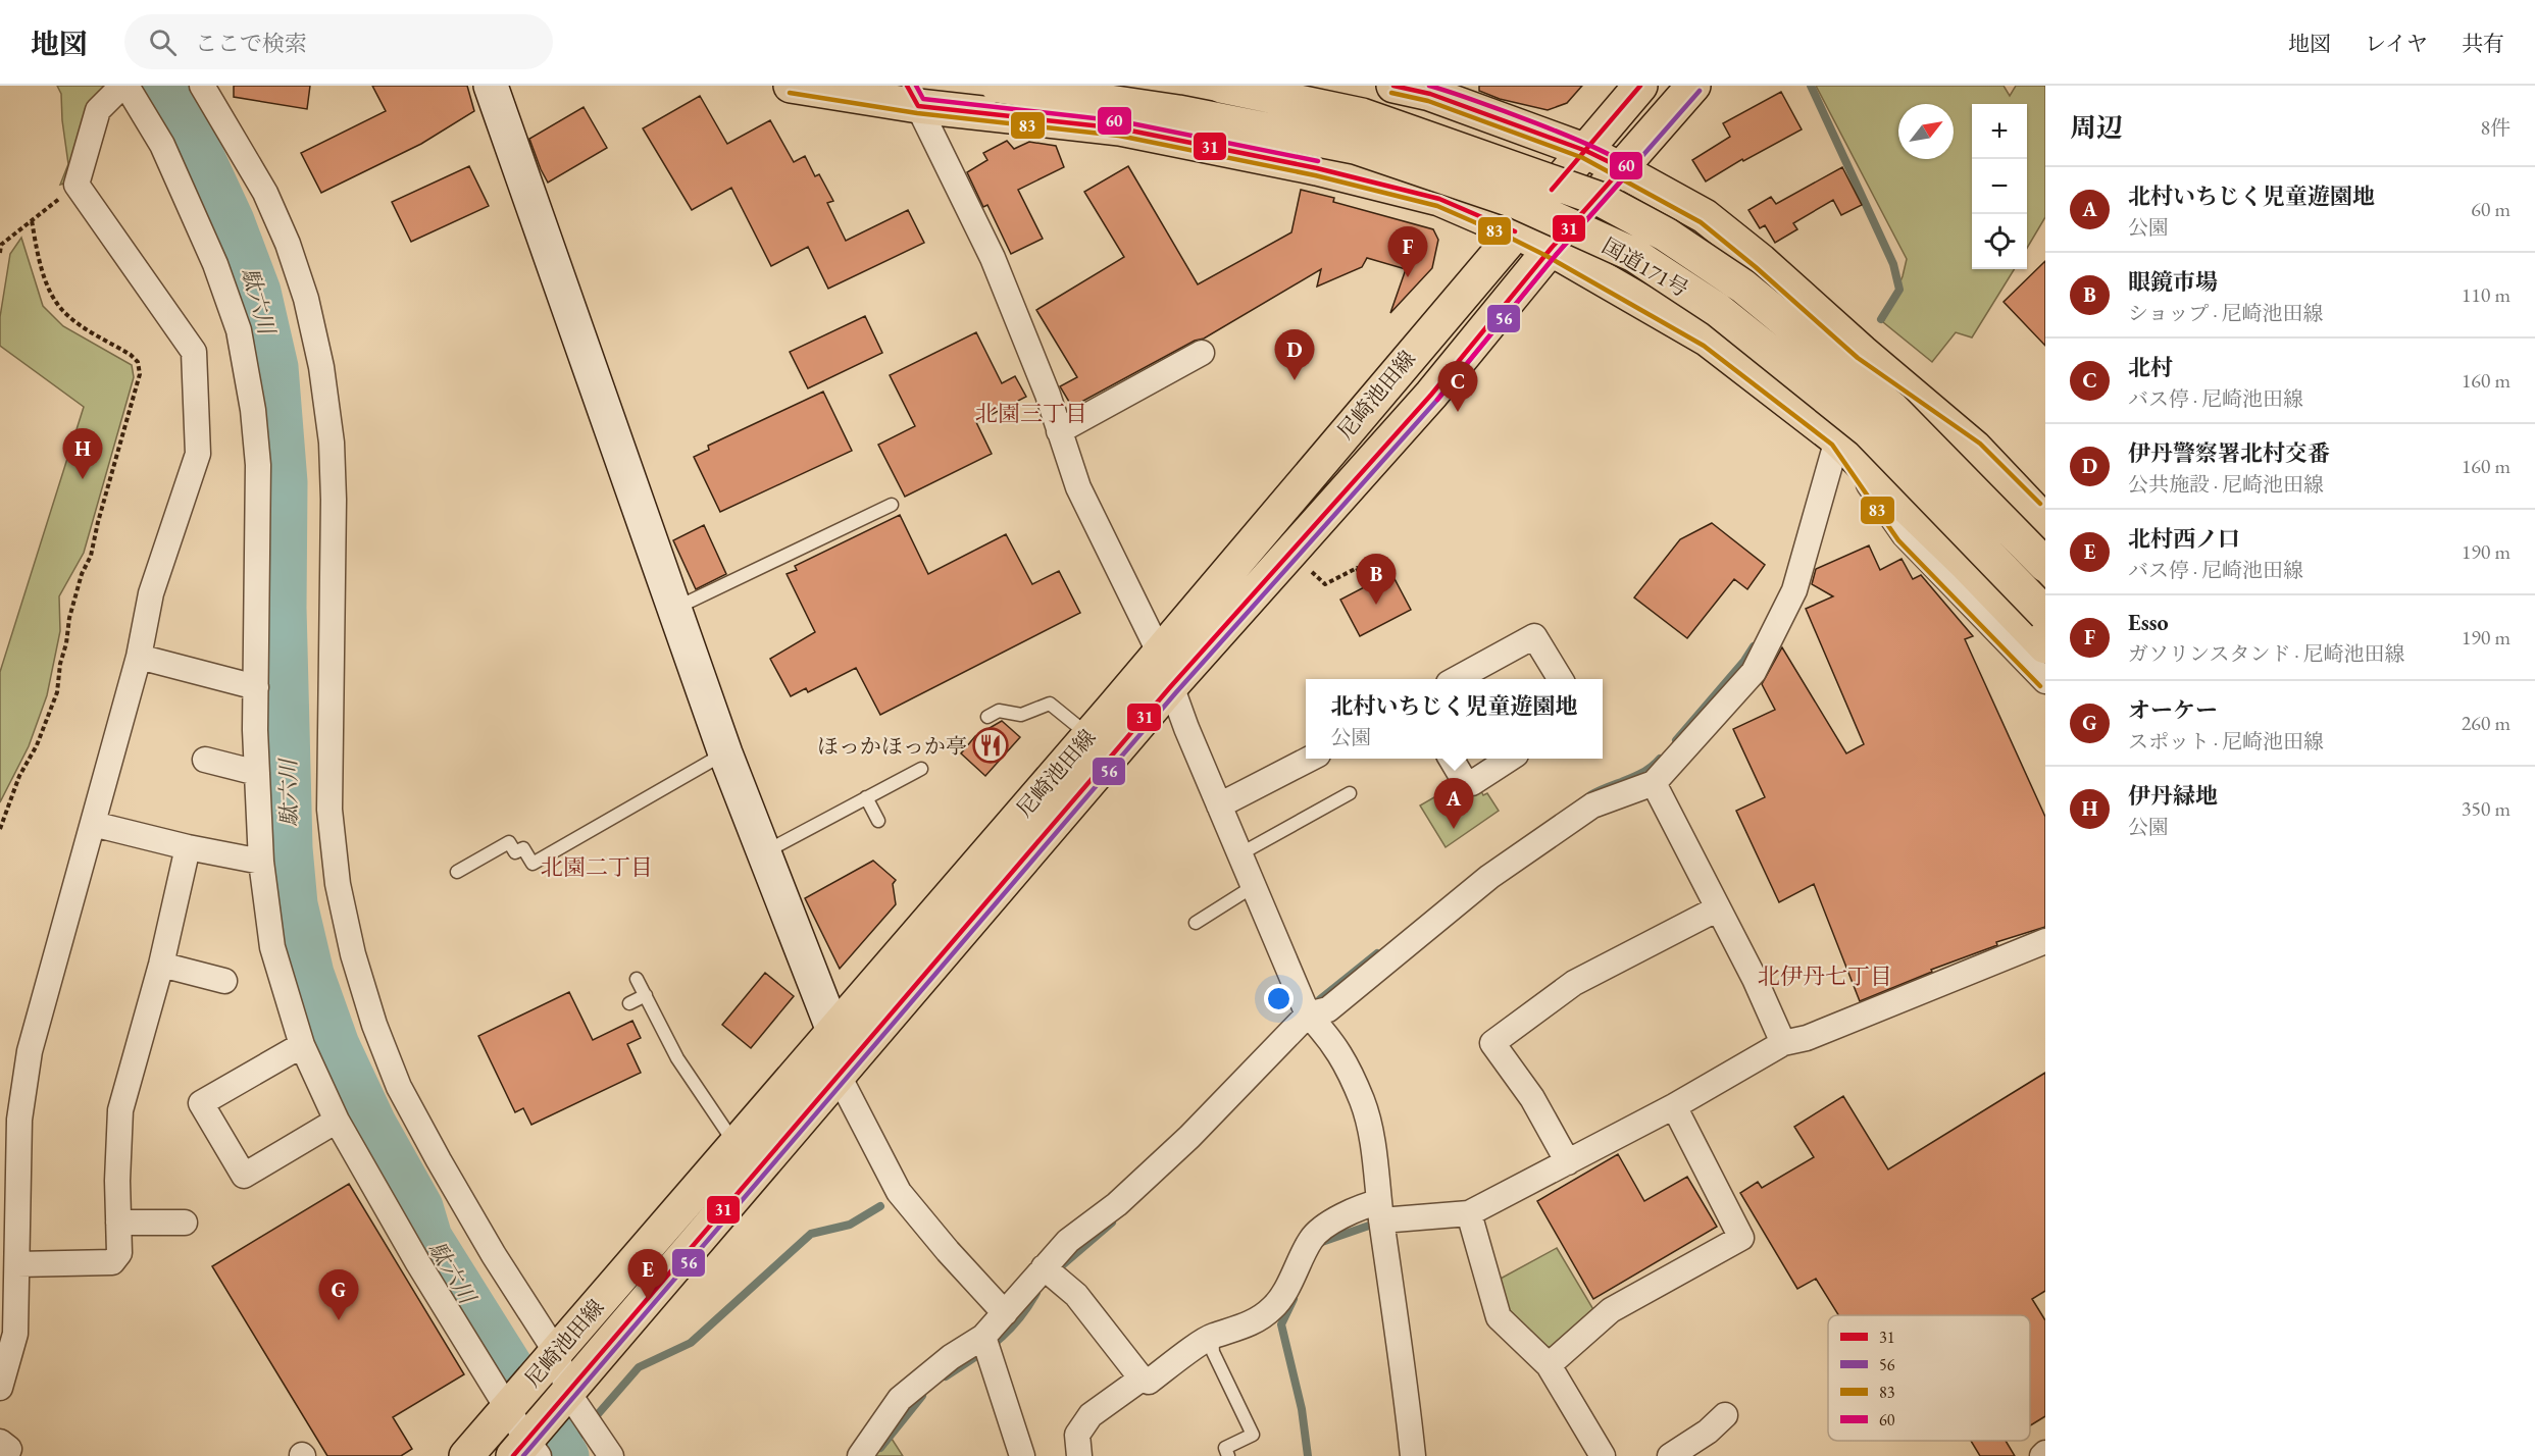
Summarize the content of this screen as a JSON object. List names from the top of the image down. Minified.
{"streets":{"main road":["国道171号","尼崎池田線"]},"districts":["北園三丁目","北園二丁目","北伊丹七丁目"],"water":["駄六川"],"places":{"restaurant":["ほっかほっか亭"]},"lines":["transit line 31","transit line 60","transit line 56","transit line 83"],"legend":["31","56","83","60"],"north":"top right","page":{"header":"地図","search":"ここで検索","nav":["地図","レイヤ","共有"],"heading":["周辺","8件"],"map_buttons":["+","−"],"list":[{"mark":"A","name":"北村いちじく児童遊園地","note":"公園","value":"60 m"},{"mark":"B","name":"眼鏡市場","note":"ショップ · 尼崎池田線","value":"110 m"},{"mark":"C","name":"北村","note":"バス停 · 尼崎池田線","value":"160 m"},{"mark":"D","name":"伊丹警察署北村交番","note":"公共施設 · 尼崎池田線","value":"160 m"},{"mark":"E","name":"北村西ノ口","note":"バス停 · 尼崎池田線","value":"190 m"},{"mark":"F","name":"Esso","note":"ガソリンスタンド · 尼崎池田線","value":"190 m"},{"mark":"G","name":"オーケー","note":"スポット · 尼崎池田線","value":"260 m"},{"mark":"H","name":"伊丹緑地","note":"公園","value":"350 m"}],"pins":["F","D","C","H","B","A","E","G"],"popup":["北村いちじく児童遊園地","公園"]}}
